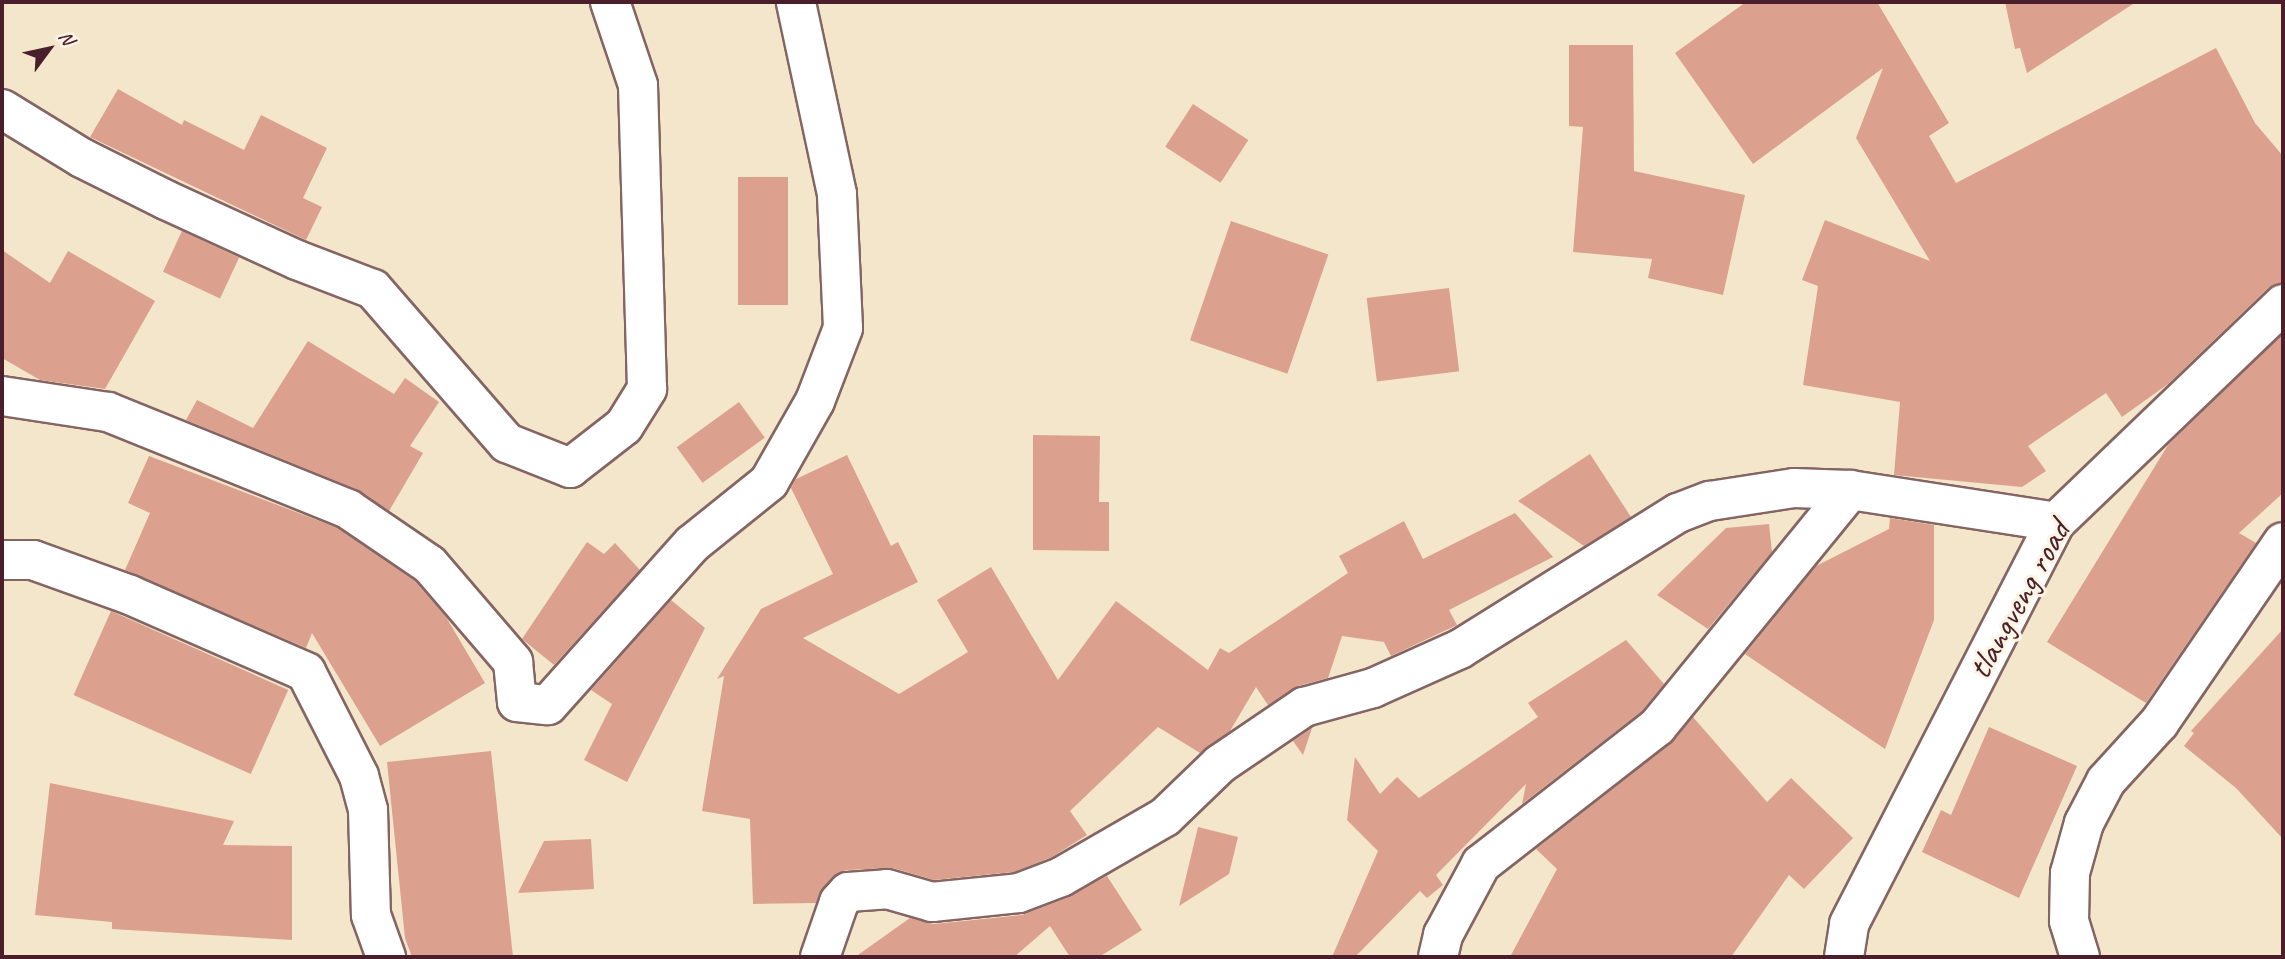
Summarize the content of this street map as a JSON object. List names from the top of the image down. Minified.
{"streets":{"street":["tlangveng road"]},"north":"top right"}
